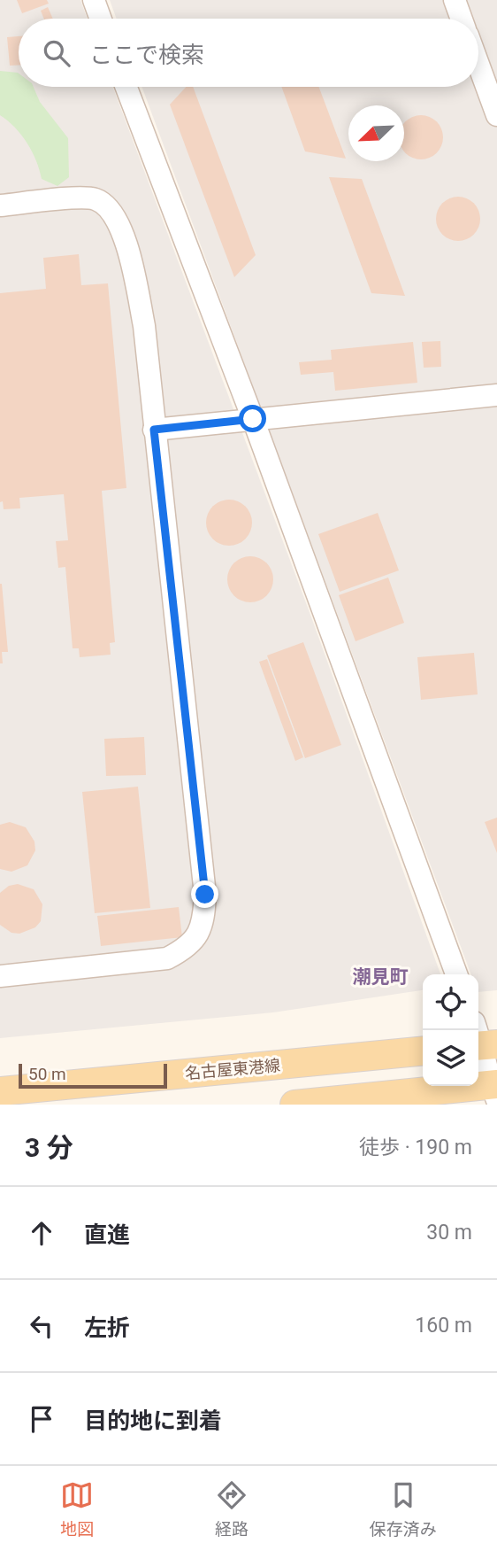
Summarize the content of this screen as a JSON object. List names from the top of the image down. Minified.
{"streets":{"main road":["名古屋東港線"]},"districts":["潮見町"],"scale_bar":"50 m","north":"bottom left","page":{"search":"ここで検索","scale":"50 m","heading":["3 分","徒歩 · 190 m"],"list":[["直進","30 m"],["左折","160 m"],"目的地に到着"],"nav":["地図","経路","保存済み"]}}
